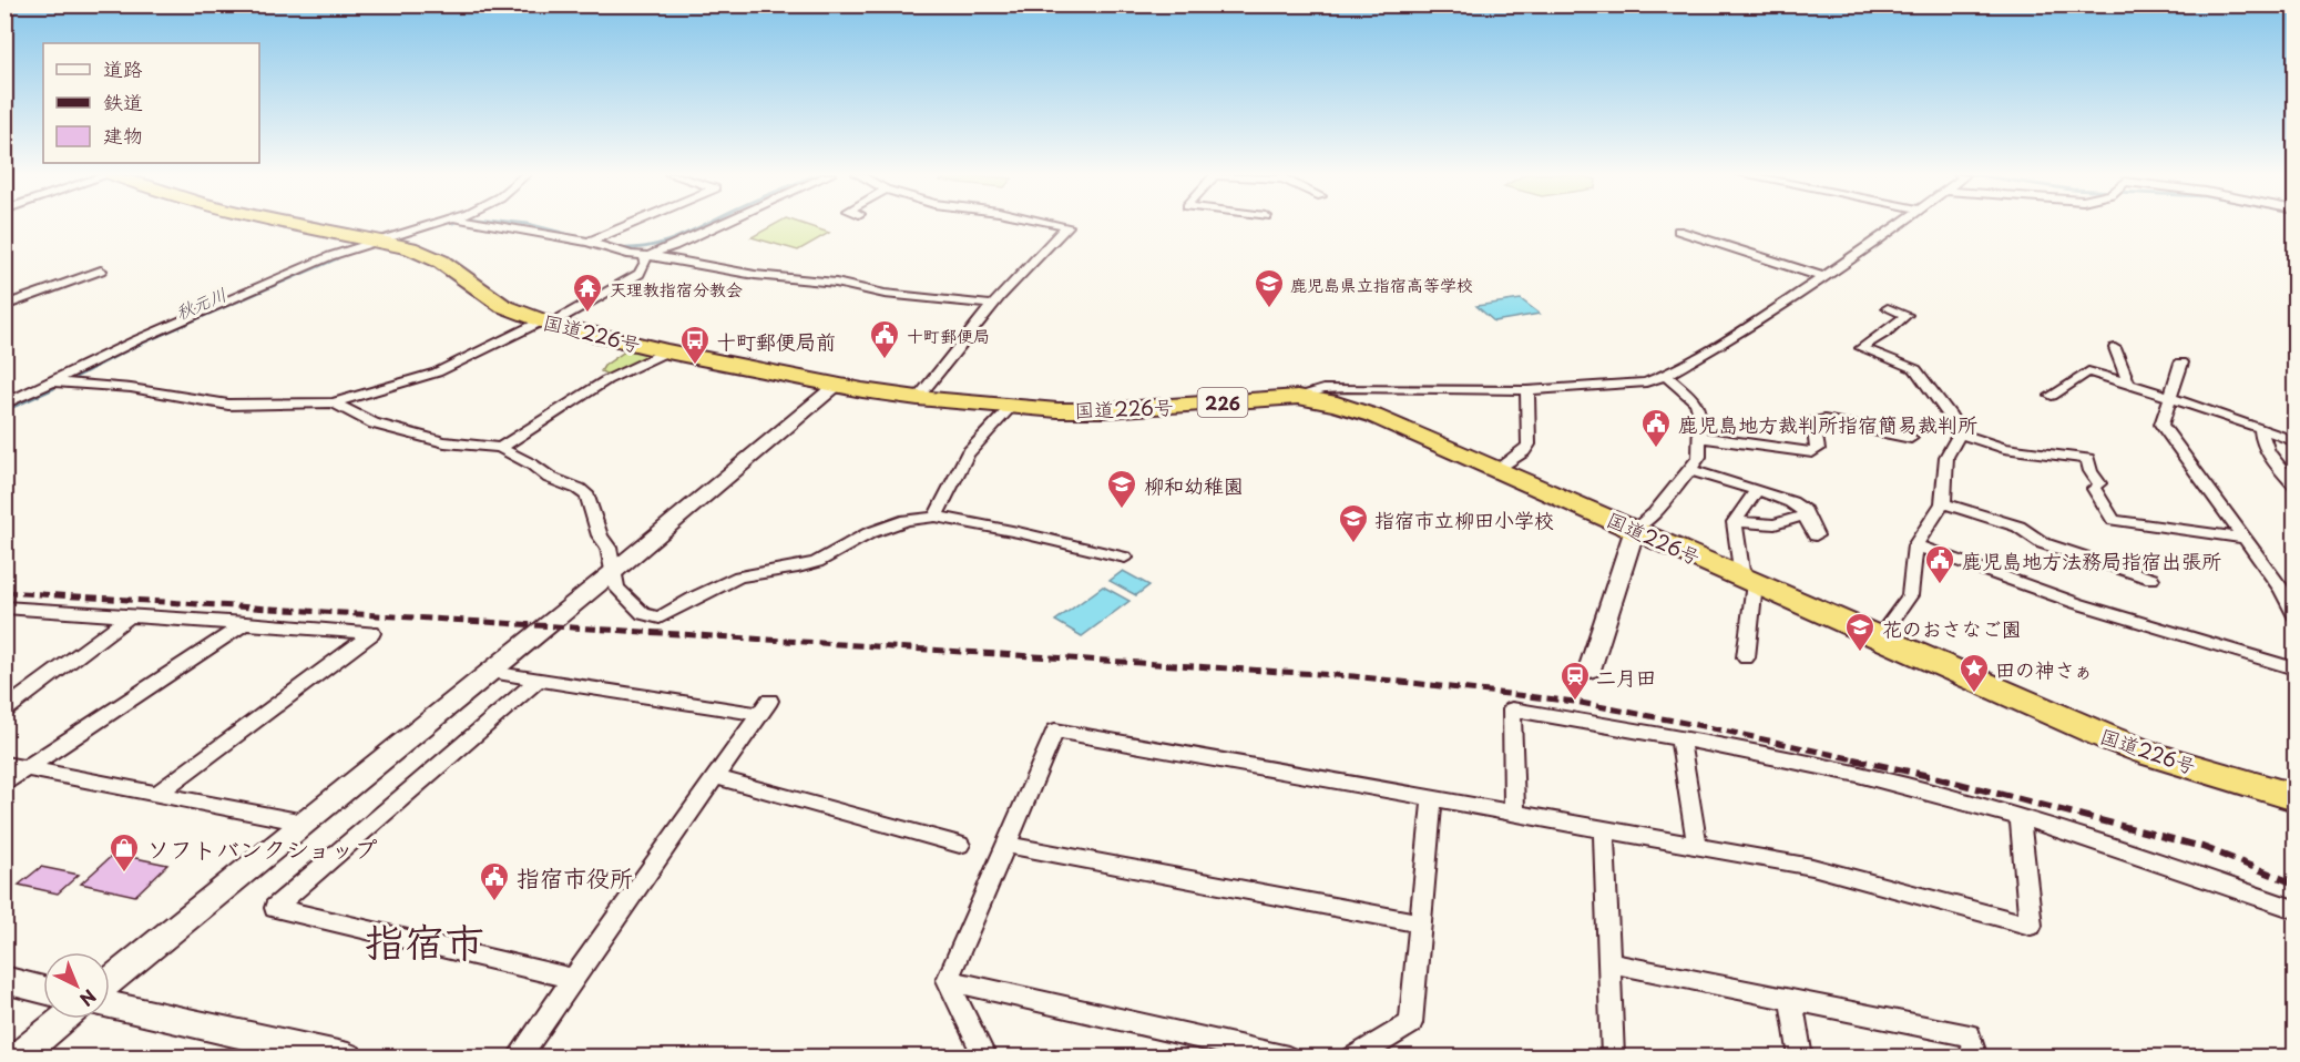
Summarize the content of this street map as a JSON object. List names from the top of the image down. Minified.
{"streets":{"highway":["国道226号","226"]},"districts":["指宿市"],"water":["秋元川"],"places":{"school or university":["鹿児島県立指宿高等学校","柳和幼稚園","指宿市立柳田小学校","花のおさなご園"],"temple":["天理教指宿分教会"],"public building":["十町郵便局","鹿児島地方裁判所指宿簡易裁判所","鹿児島地方法務局指宿出張所","指宿市役所"],"bus stop":["十町郵便局前"],"place":["田の神さぁ"],"station":["二月田"],"shop":["ソフトバンクショップ"]},"legend":["道路","鉄道","建物"],"north":"bottom right"}
